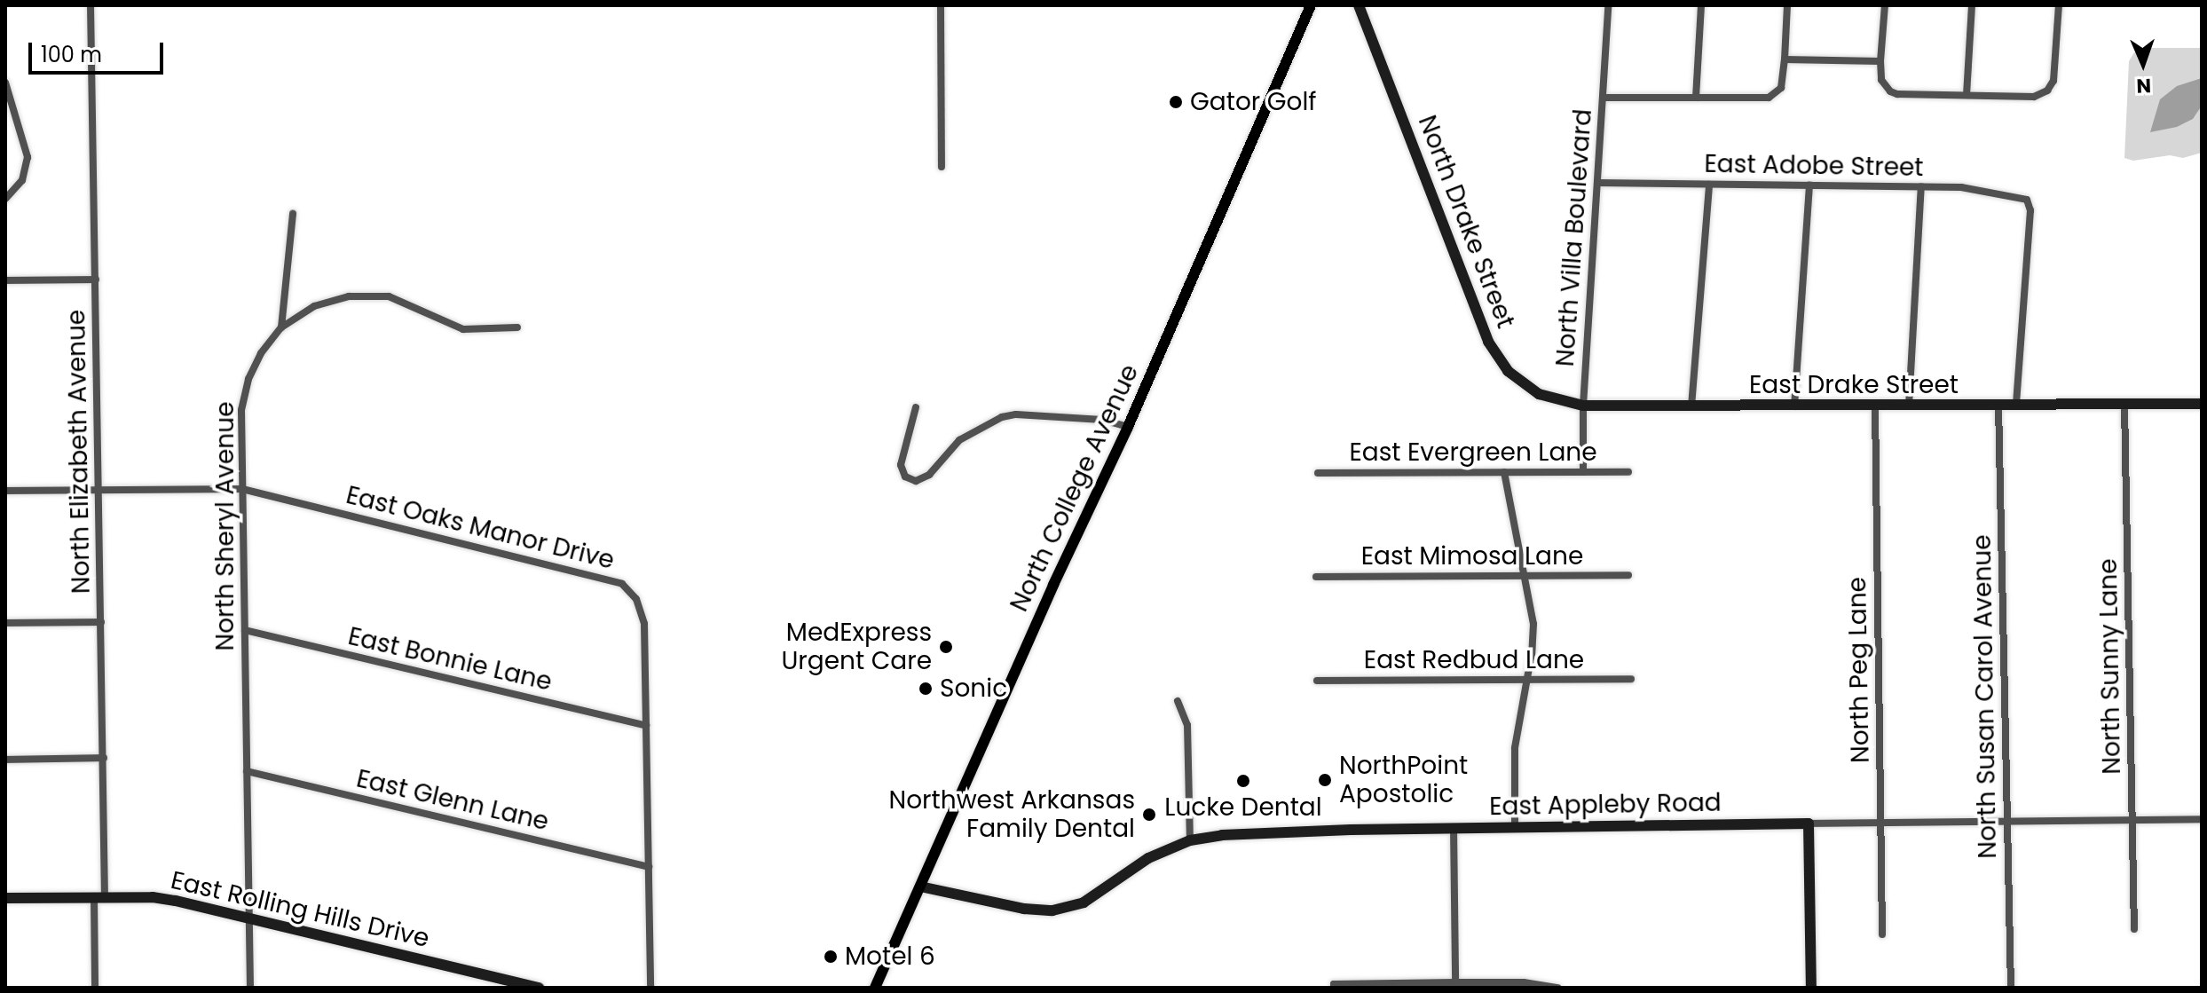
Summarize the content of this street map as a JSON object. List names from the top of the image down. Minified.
{"streets":{"main road":["North College Avenue"],"street":["East Adobe Street","North Drake Street","North Villa Boulevard","East Drake Street","North Elizabeth Avenue","East Evergreen Lane","North Sheryl Avenue","East Oaks Manor Drive","East Mimosa Lane","East Bonnie Lane","East Redbud Lane","North Sunny Lane","North Peg Lane","North Susan Carol Avenue","East Glenn Lane","East Appleby Road","East Rolling Hills Drive"]},"crossings":[["East Adobe Street","North Villa Boulevard"],["East Adobe Street","East Drake Street"],["North Drake Street","North Villa Boulevard"],["North Drake Street","East Drake Street"],["North Villa Boulevard","East Drake Street"],["North Villa Boulevard","East Evergreen Lane"],["East Drake Street","North Sunny Lane"],["East Drake Street","North Peg Lane"],["East Drake Street","North Susan Carol Avenue"],["North Elizabeth Avenue","East Oaks Manor Drive"],["North Elizabeth Avenue","East Rolling Hills Drive"],["North College Avenue","East Appleby Road"],["North Sheryl Avenue","East Oaks Manor Drive"],["North Sheryl Avenue","East Bonnie Lane"],["North Sheryl Avenue","East Glenn Lane"],["North Sheryl Avenue","East Rolling Hills Drive"],["East Oaks Manor Drive","East Bonnie Lane"],["East Oaks Manor Drive","East Glenn Lane"]],"places":["Gator Golf","MedExpress Urgent Care","Sonic","NorthPoint Apostolic","Lucke Dental","Northwest Arkansas Family Dental","Motel 6"],"scale_bar":"100 m","north":"bottom"}
